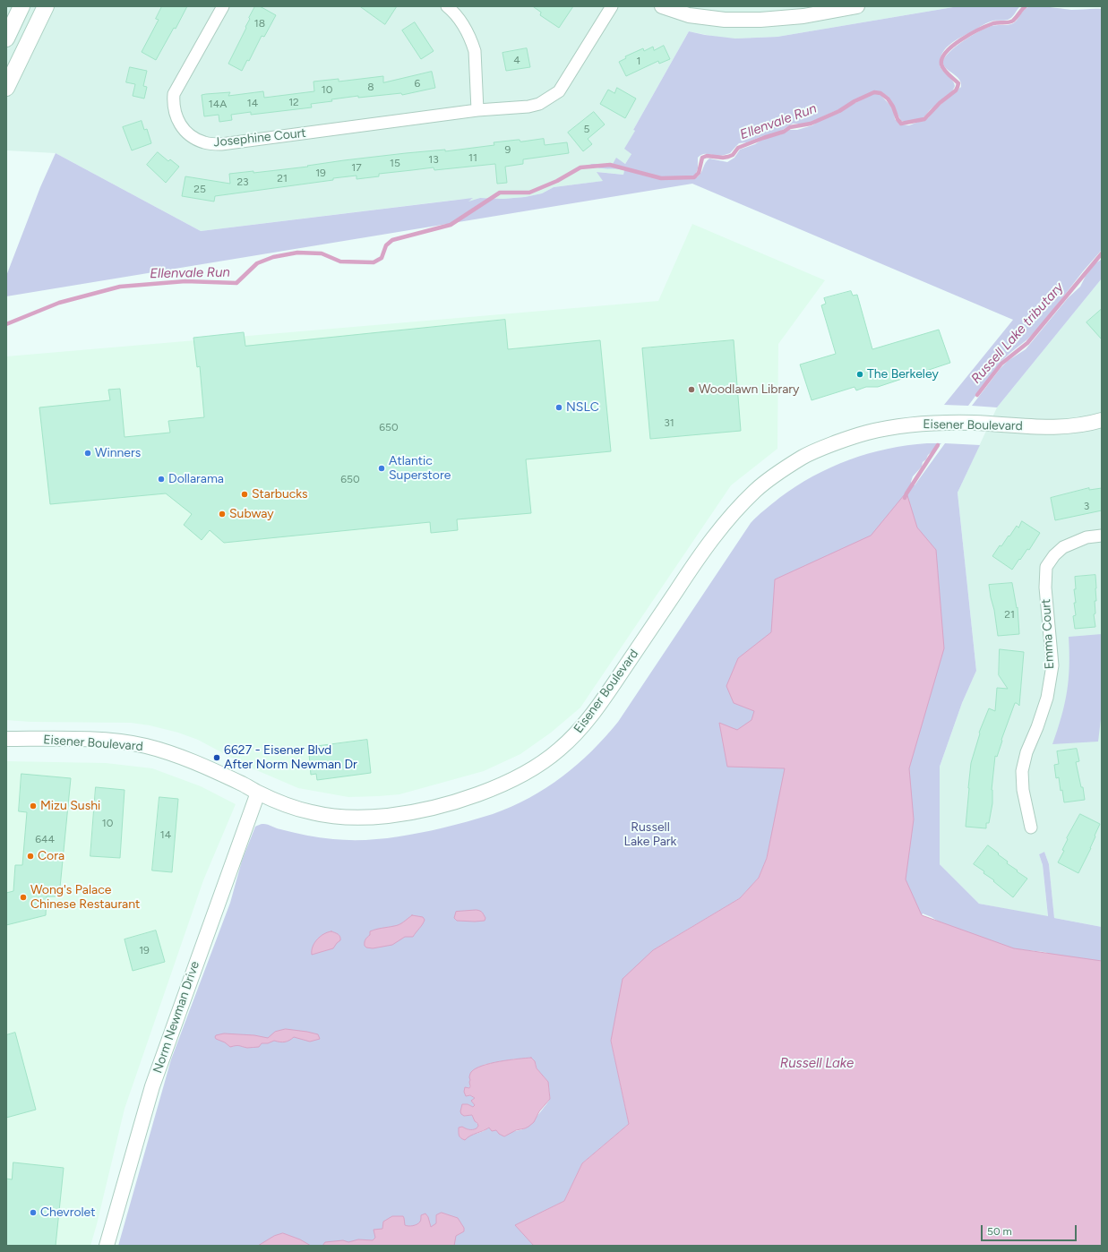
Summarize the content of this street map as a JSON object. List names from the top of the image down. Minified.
{"streets":{"street":["Josephine Court","Eisener Boulevard","Emma Court","Norm Newman Drive"]},"crossings":[["Eisener Boulevard","Norm Newman Drive"]],"water":["Ellenvale Run","Russell Lake tributary","Russell Lake"],"parks":["Russell Lake Park"],"places":["The Berkeley","Woodlawn Library","NSLC","Winners","Atlantic Superstore","Dollarama","Starbucks","Subway","6627 - Eisener Blvd After Norm Newman Dr","Mizu Sushi","Cora","Wong's Palace Chinese Restaurant","Chevrolet"],"house_numbers":["18","4","1","6","8","10","12","14","14A","5","9","11","13","15","17","19","21","23","25","31","650","650","3","21","10","14","644","19"],"scale_bar":"50 m"}
